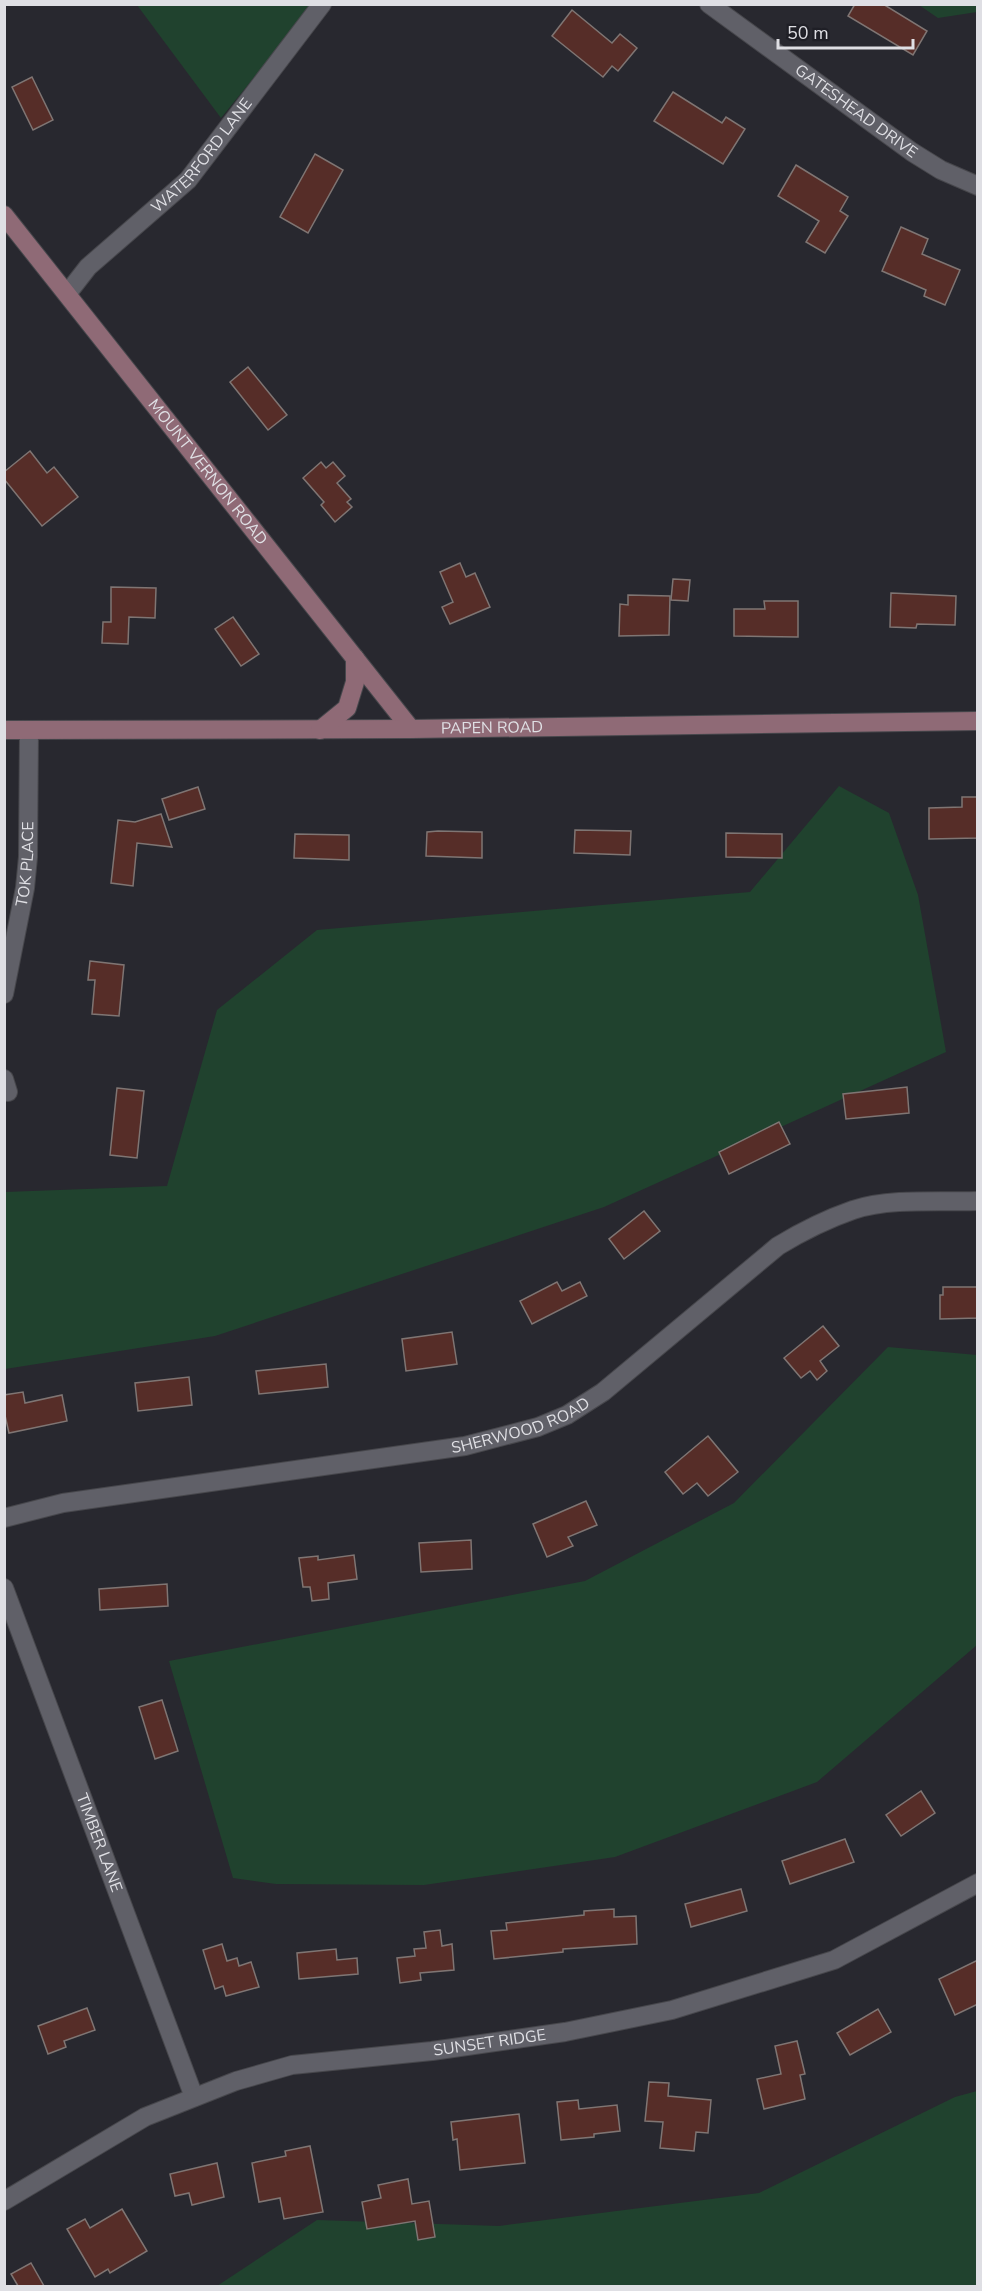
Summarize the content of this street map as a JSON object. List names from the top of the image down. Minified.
{"streets":{"street":["GATESHEAD DRIVE","WATERFORD LANE","MOUNT VERNON ROAD","PAPEN ROAD","TOK PLACE","SHERWOOD ROAD","TIMBER LANE","SUNSET RIDGE"]},"crossings":[["WATERFORD LANE","MOUNT VERNON ROAD"],["MOUNT VERNON ROAD","PAPEN ROAD"],["PAPEN ROAD","TOK PLACE"],["TIMBER LANE","SUNSET RIDGE"]],"scale_bar":"50 m"}
